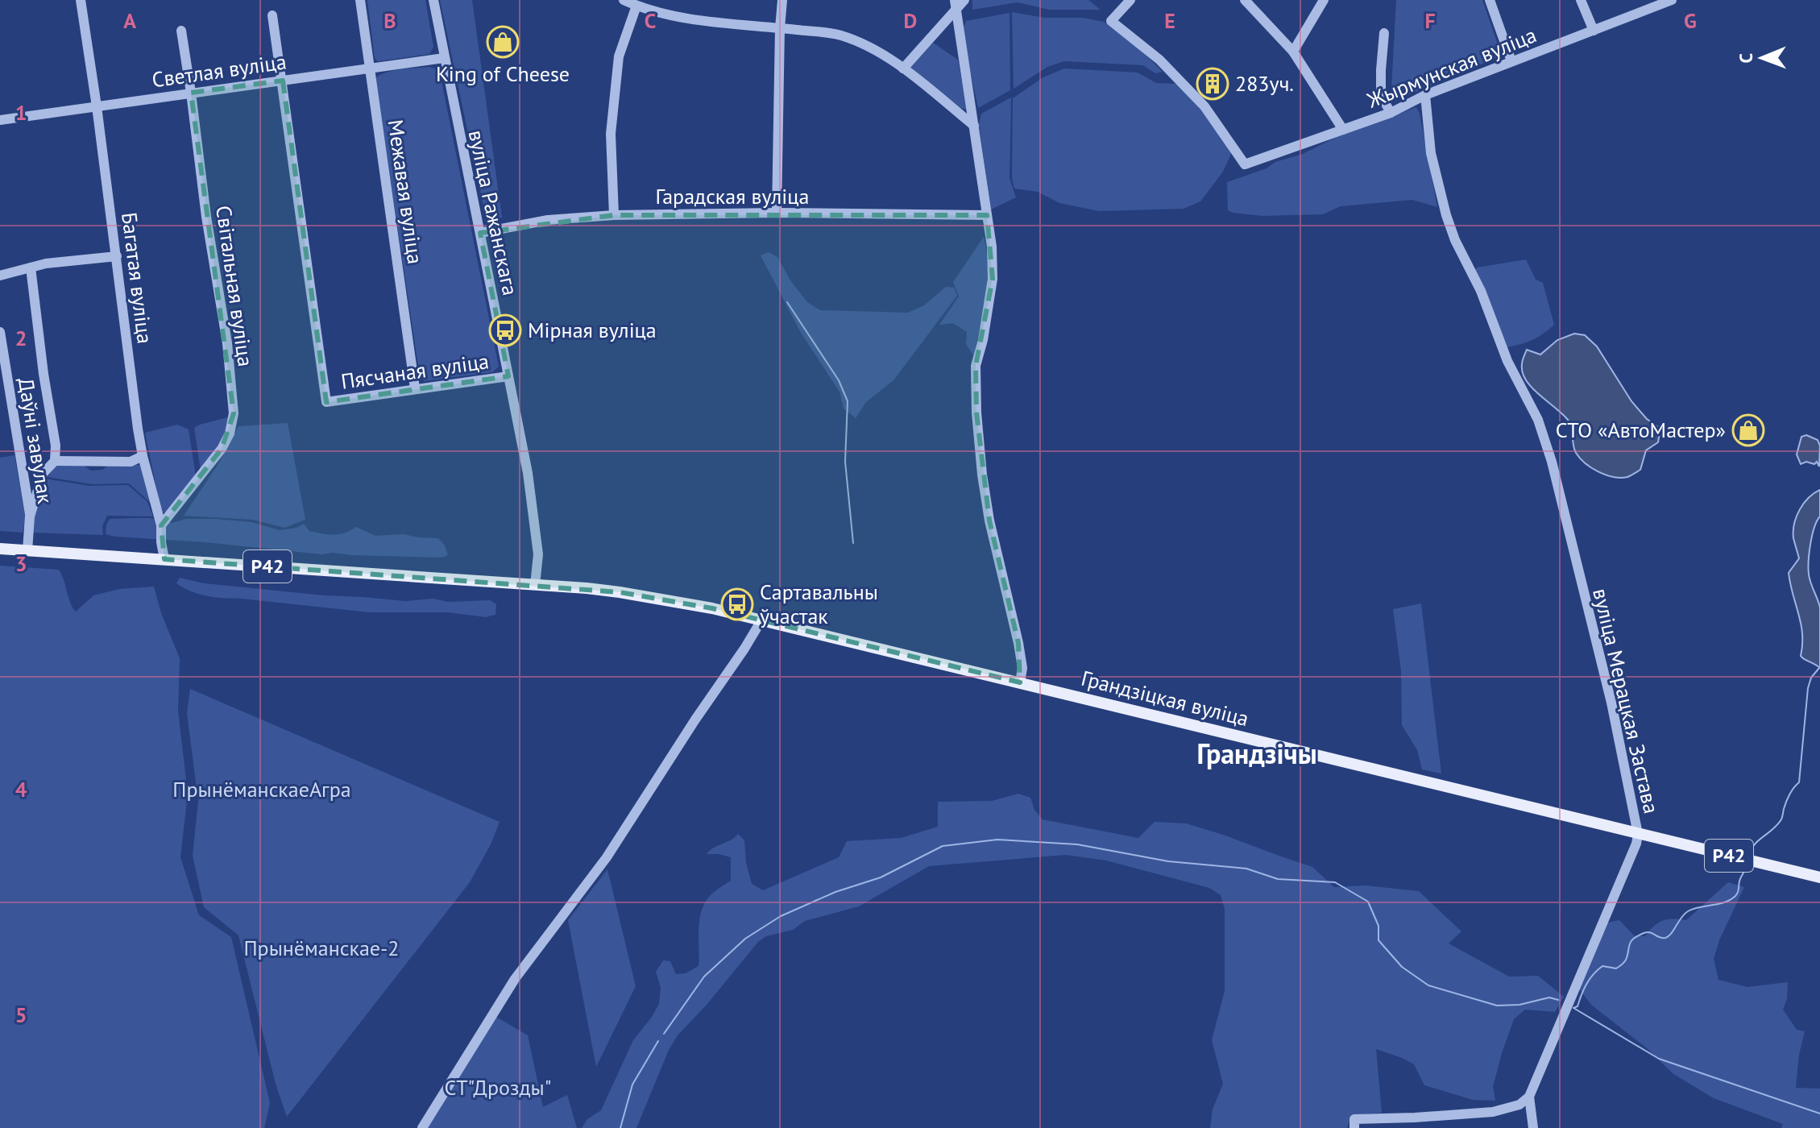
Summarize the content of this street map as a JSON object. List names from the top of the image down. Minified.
{"streets":{"main road":["Р42","Грандзіцкая вуліца"],"street":["Жырмунская вуліца","Светлая вуліца","Межавая вуліца","Гарадская вуліца","вуліца Ражанскага","Багатая вуліца","Світальная вуліца","Пясчаная вуліца","Даўні завулак","вуліца Мерацкая Застава"]},"crossings":[["Жырмунская вуліца","вуліца Мерацкая Застава"],["Светлая вуліца","Межавая вуліца"],["Светлая вуліца","вуліца Ражанскага"],["Светлая вуліца","Багатая вуліца"],["Светлая вуліца","Світальная вуліца"],["Светлая вуліца","Пясчаная вуліца"],["Межавая вуліца","Пясчаная вуліца"],["Гарадская вуліца","вуліца Ражанскага"],["вуліца Ражанскага","Пясчаная вуліца"],["вуліца Ражанскага","Р42"],["вуліца Ражанскага","Грандзіцкая вуліца"],["Багатая вуліца","Світальная вуліца"],["Багатая вуліца","Р42"],["Р42","Грандзіцкая вуліца"],["Грандзіцкая вуліца","вуліца Мерацкая Застава"]],"districts":["Грандзічы"],"parks":["ПрынёманскаеАгра","Прынёманскае-2","СТ\"Дрозды\""],"places":{"shop":["King of Cheese","СТО «АвтоМастер»"],"building":["283уч."],"bus stop":["Мірная вуліца","Сартавальны ўчастак"]},"north":"left","grid":{"columns":["A","B","C","D","E","F","G"],"rows":["1","2","3","4","5"]}}
